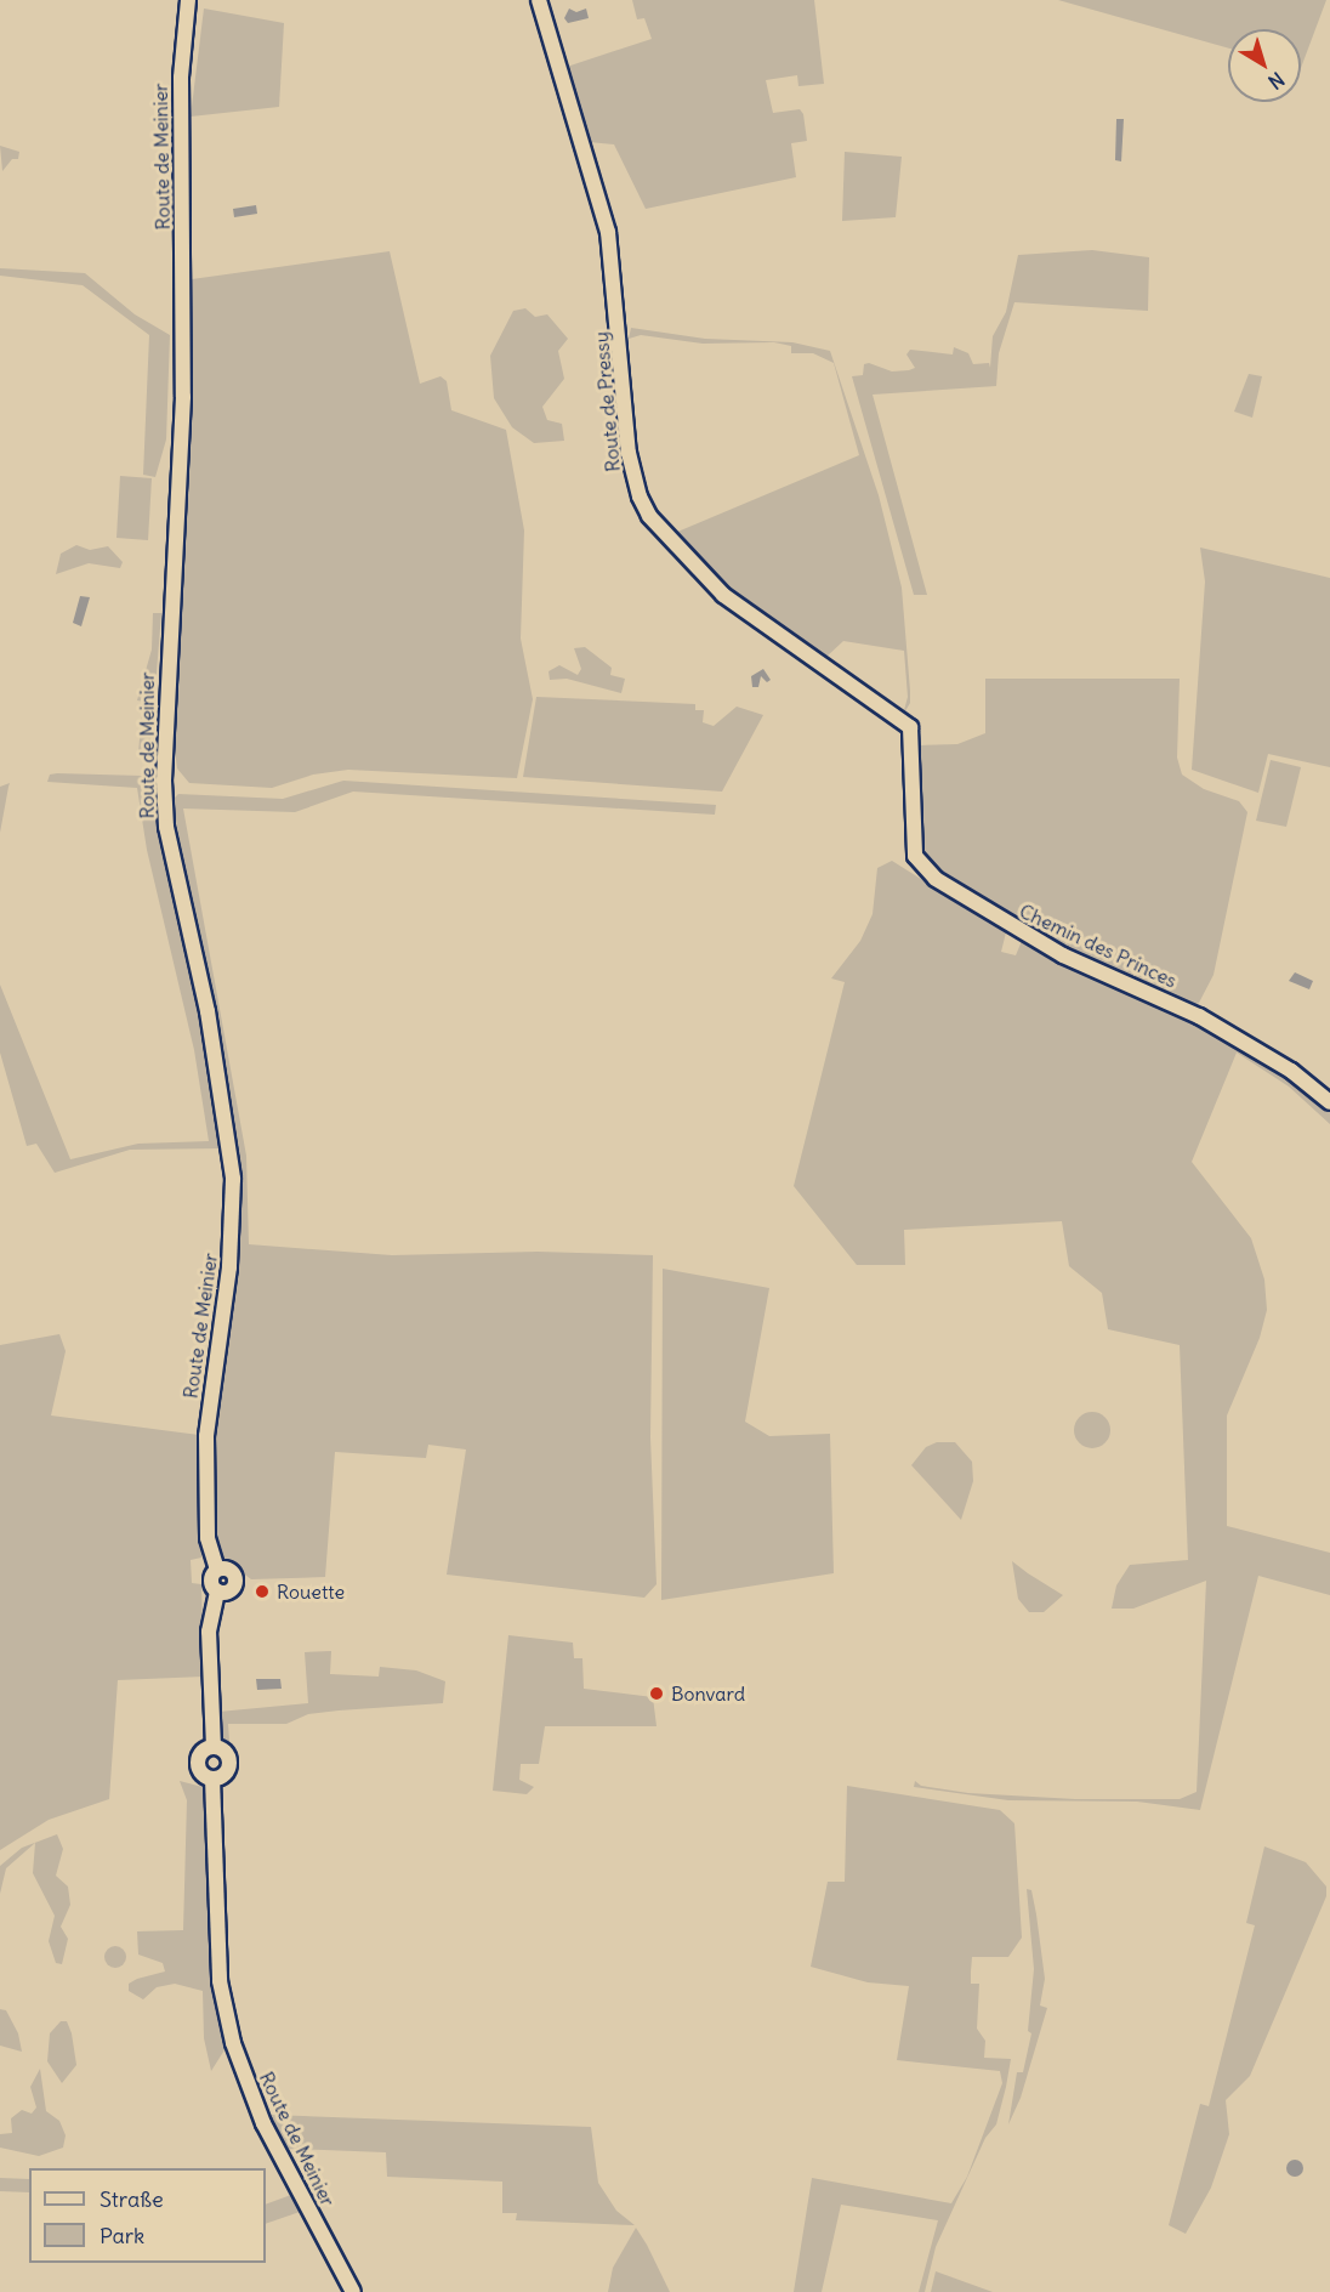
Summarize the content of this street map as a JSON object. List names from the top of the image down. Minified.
{"streets":{"street":["Route de Meinier","Route de Pressy","Chemin des Princes"]},"crossings":[["Route de Pressy","Chemin des Princes"]],"places":["Rouette","Bonvard"],"legend":["Straße","Park"],"north":"bottom right"}
